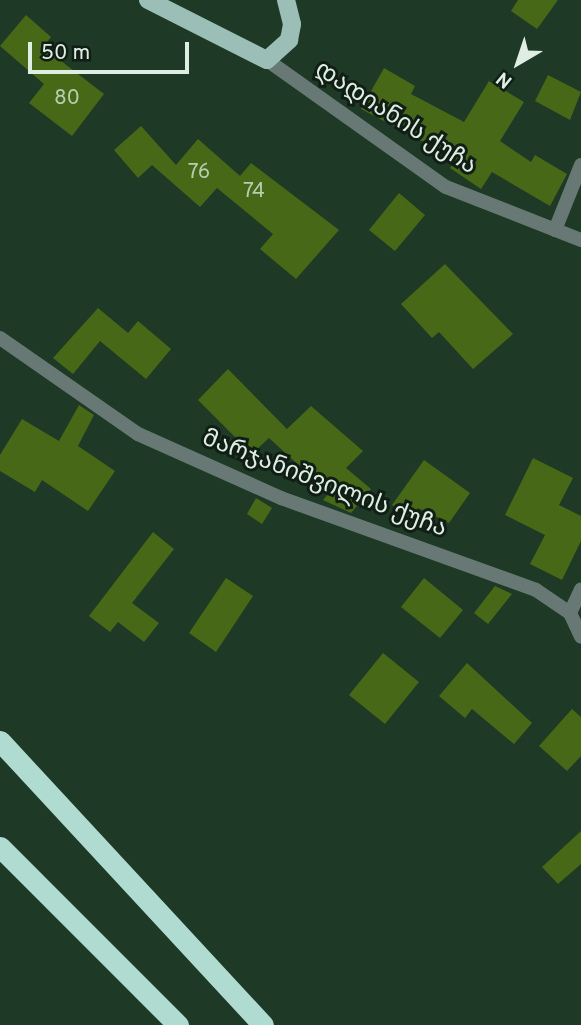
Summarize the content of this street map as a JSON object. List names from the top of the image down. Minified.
{"streets":{"street":["დადიანის ქუჩა","მარჯანიშვილის ქუჩა"]},"house_numbers":["80","76","74"],"scale_bar":"50 m","north":"bottom left"}
